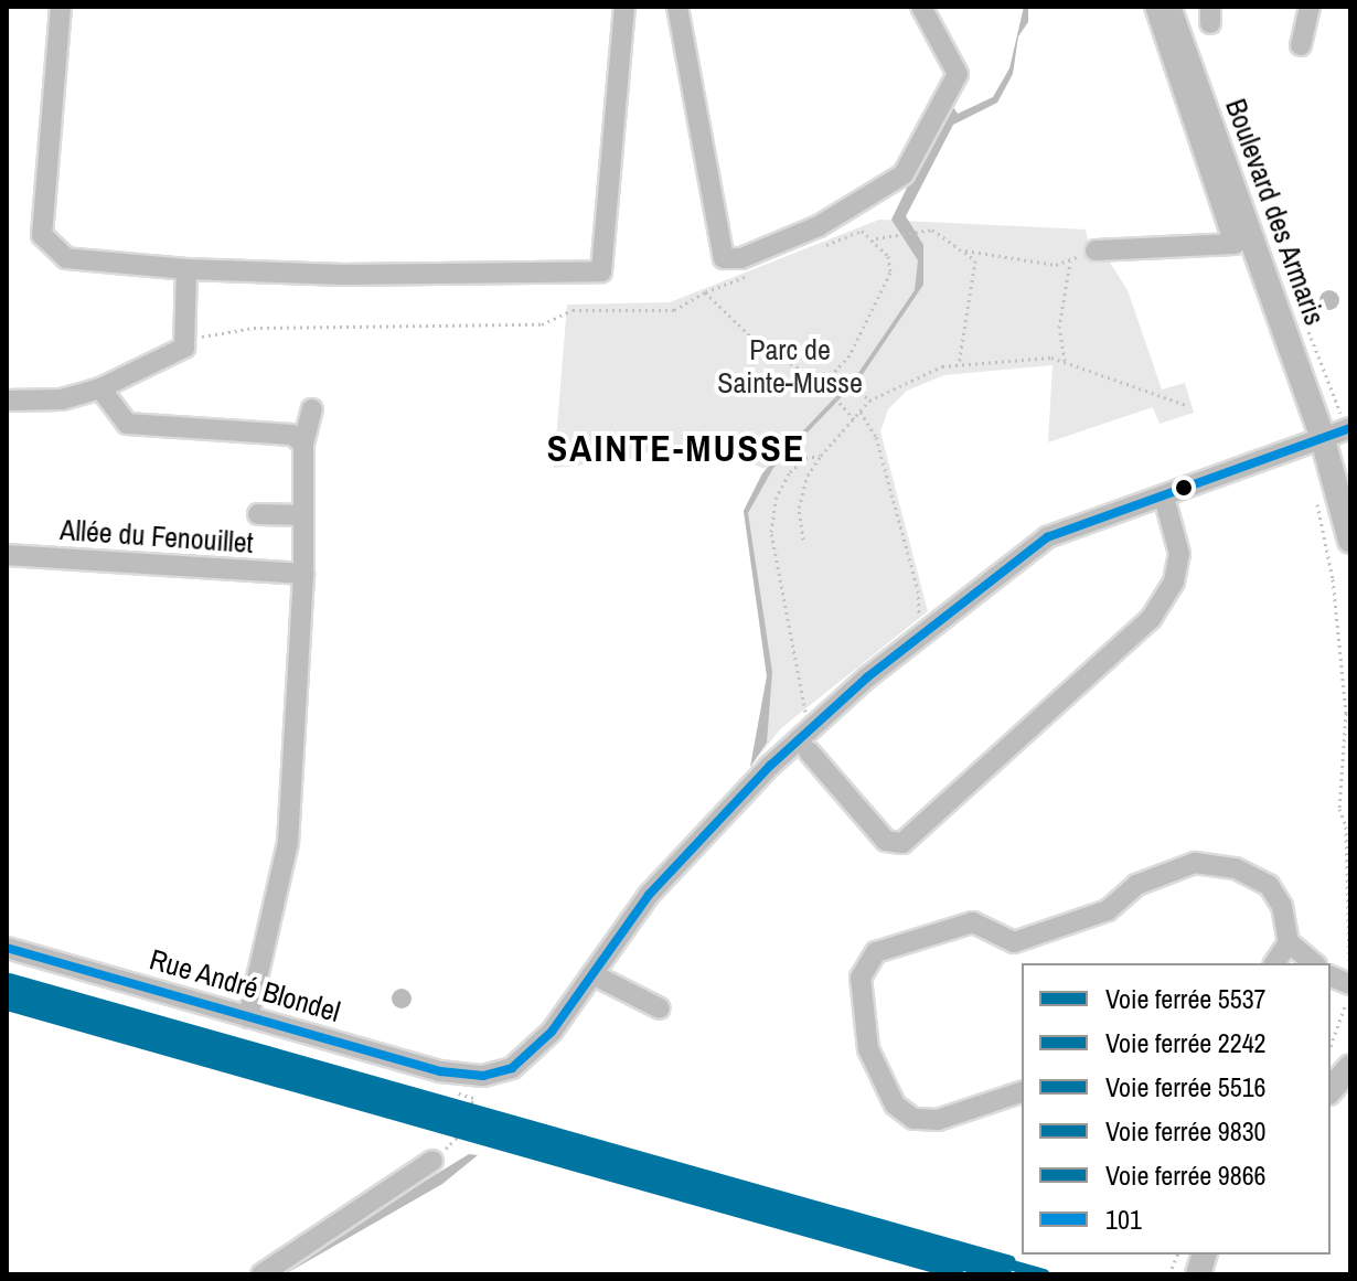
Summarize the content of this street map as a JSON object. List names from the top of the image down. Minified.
{"streets":{"main road":["Boulevard des Armaris"],"street":["Allée du Fenouillet","Rue André Blondel"]},"districts":["SAINTE-MUSSE"],"parks":["Parc de Sainte-Musse"],"lines":["transit line 101","rail line 9866","rail line 5537","rail line 2242","rail line 9830","rail line 5516"],"legend":["Voie ferrée 5537","Voie ferrée 2242","Voie ferrée 5516","Voie ferrée 9830","Voie ferrée 9866","101"]}
